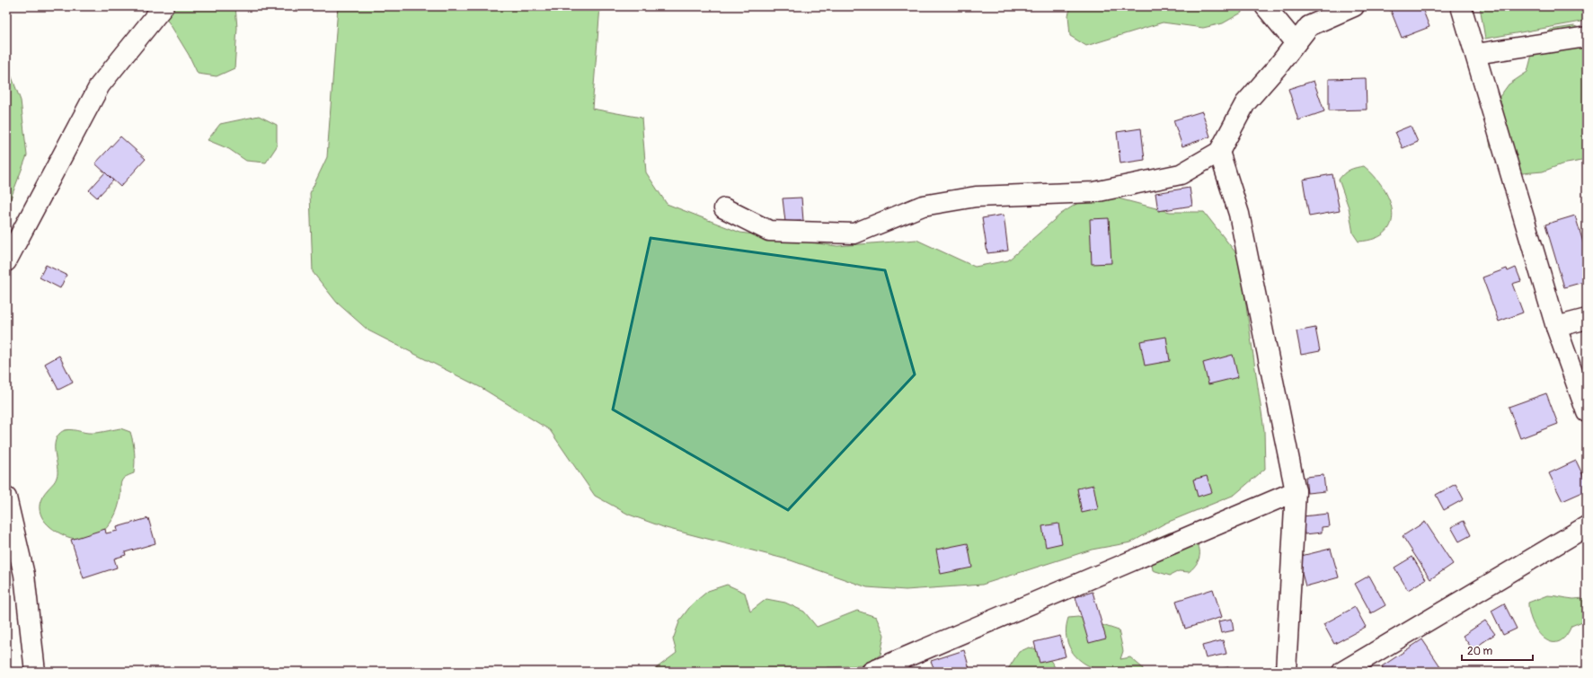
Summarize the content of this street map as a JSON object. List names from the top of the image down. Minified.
{"scale_bar":"20 m"}
